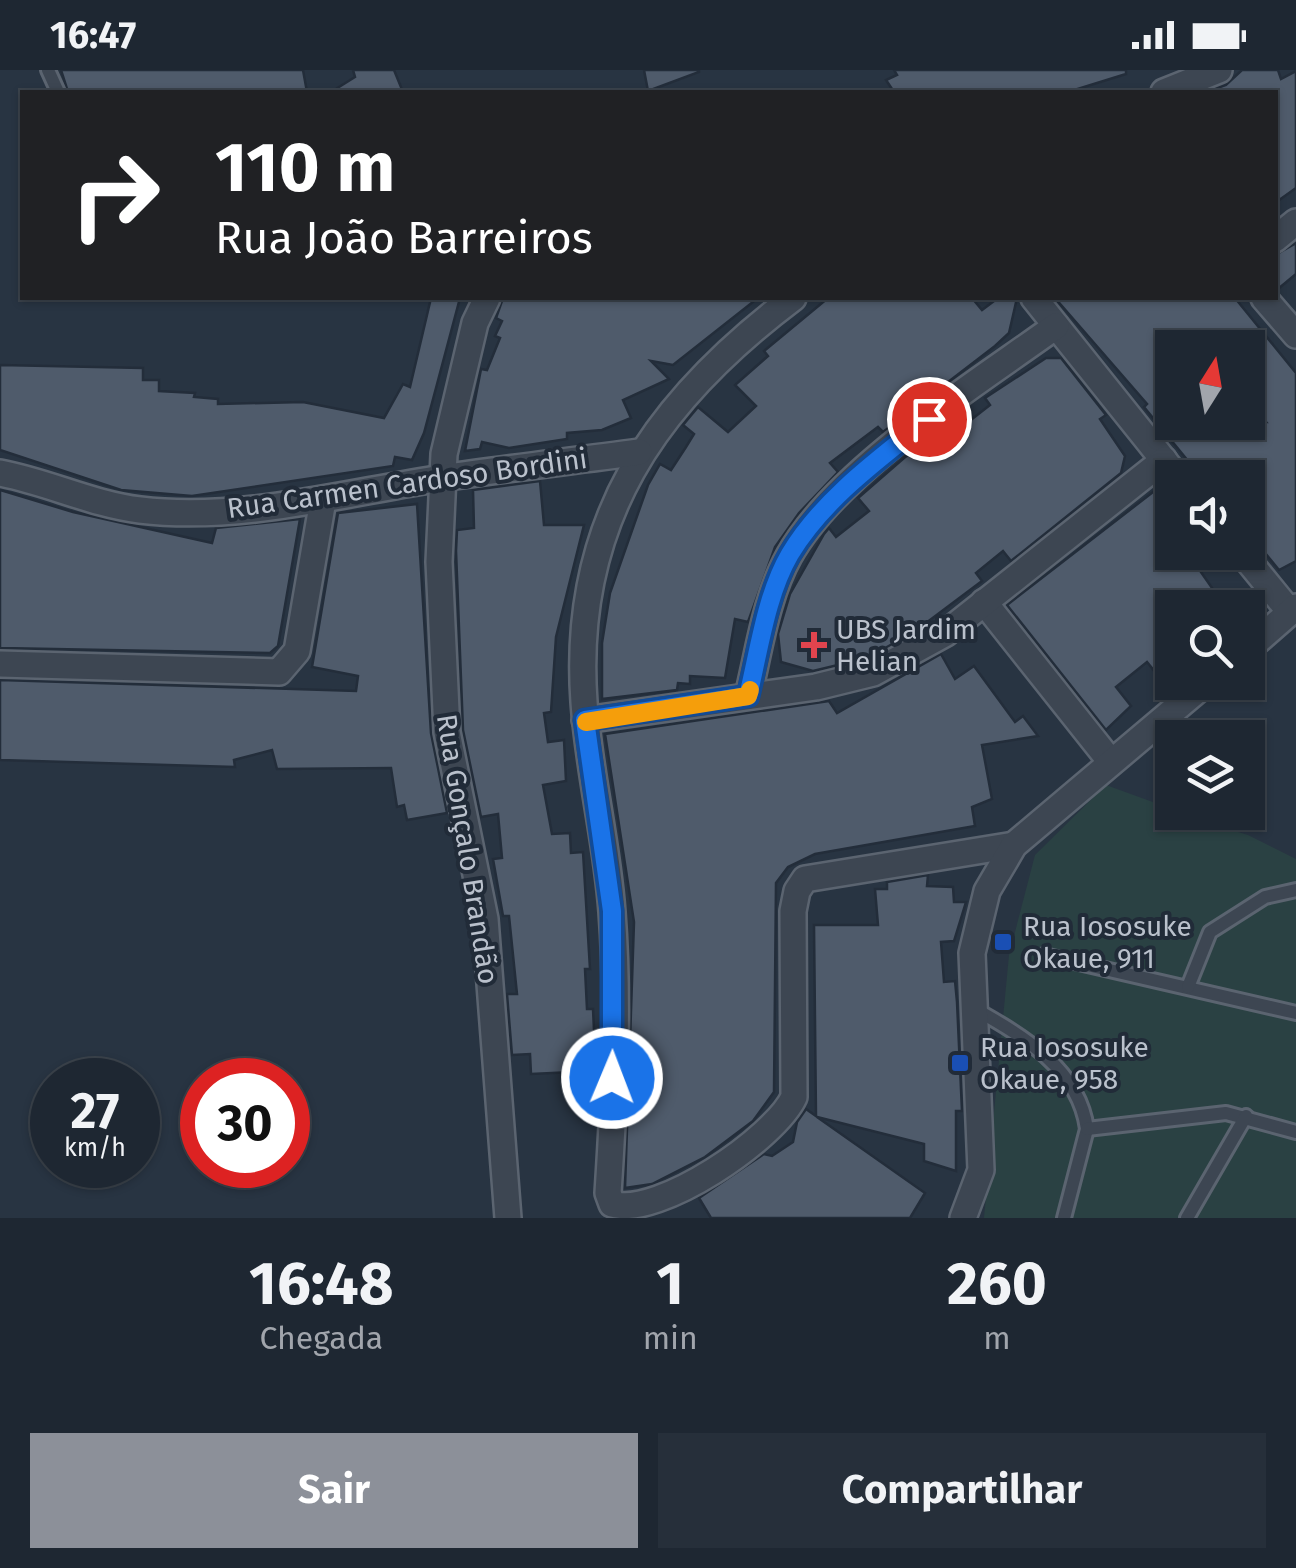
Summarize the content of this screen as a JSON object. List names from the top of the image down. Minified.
{"streets":{"street":["Rua Carmen Cardoso Bordini","Rua Gonçalo Brandão"]},"crossings":[["Rua Carmen Cardoso Bordini","Rua Gonçalo Brandão"]],"places":{"health":["UBS Jardim Helian"],"transit":["Rua Iososuke Okaue, 911","Rua Iososuke Okaue, 958"]},"north":"top","page":{"status":"16:47","turn":["110 m","Rua João Barreiros"],"speed":"27 km/h","limit":"30","eta":["16:48","Chegada","1","min","260","m"],"buttons":["Sair","Compartilhar"]}}
